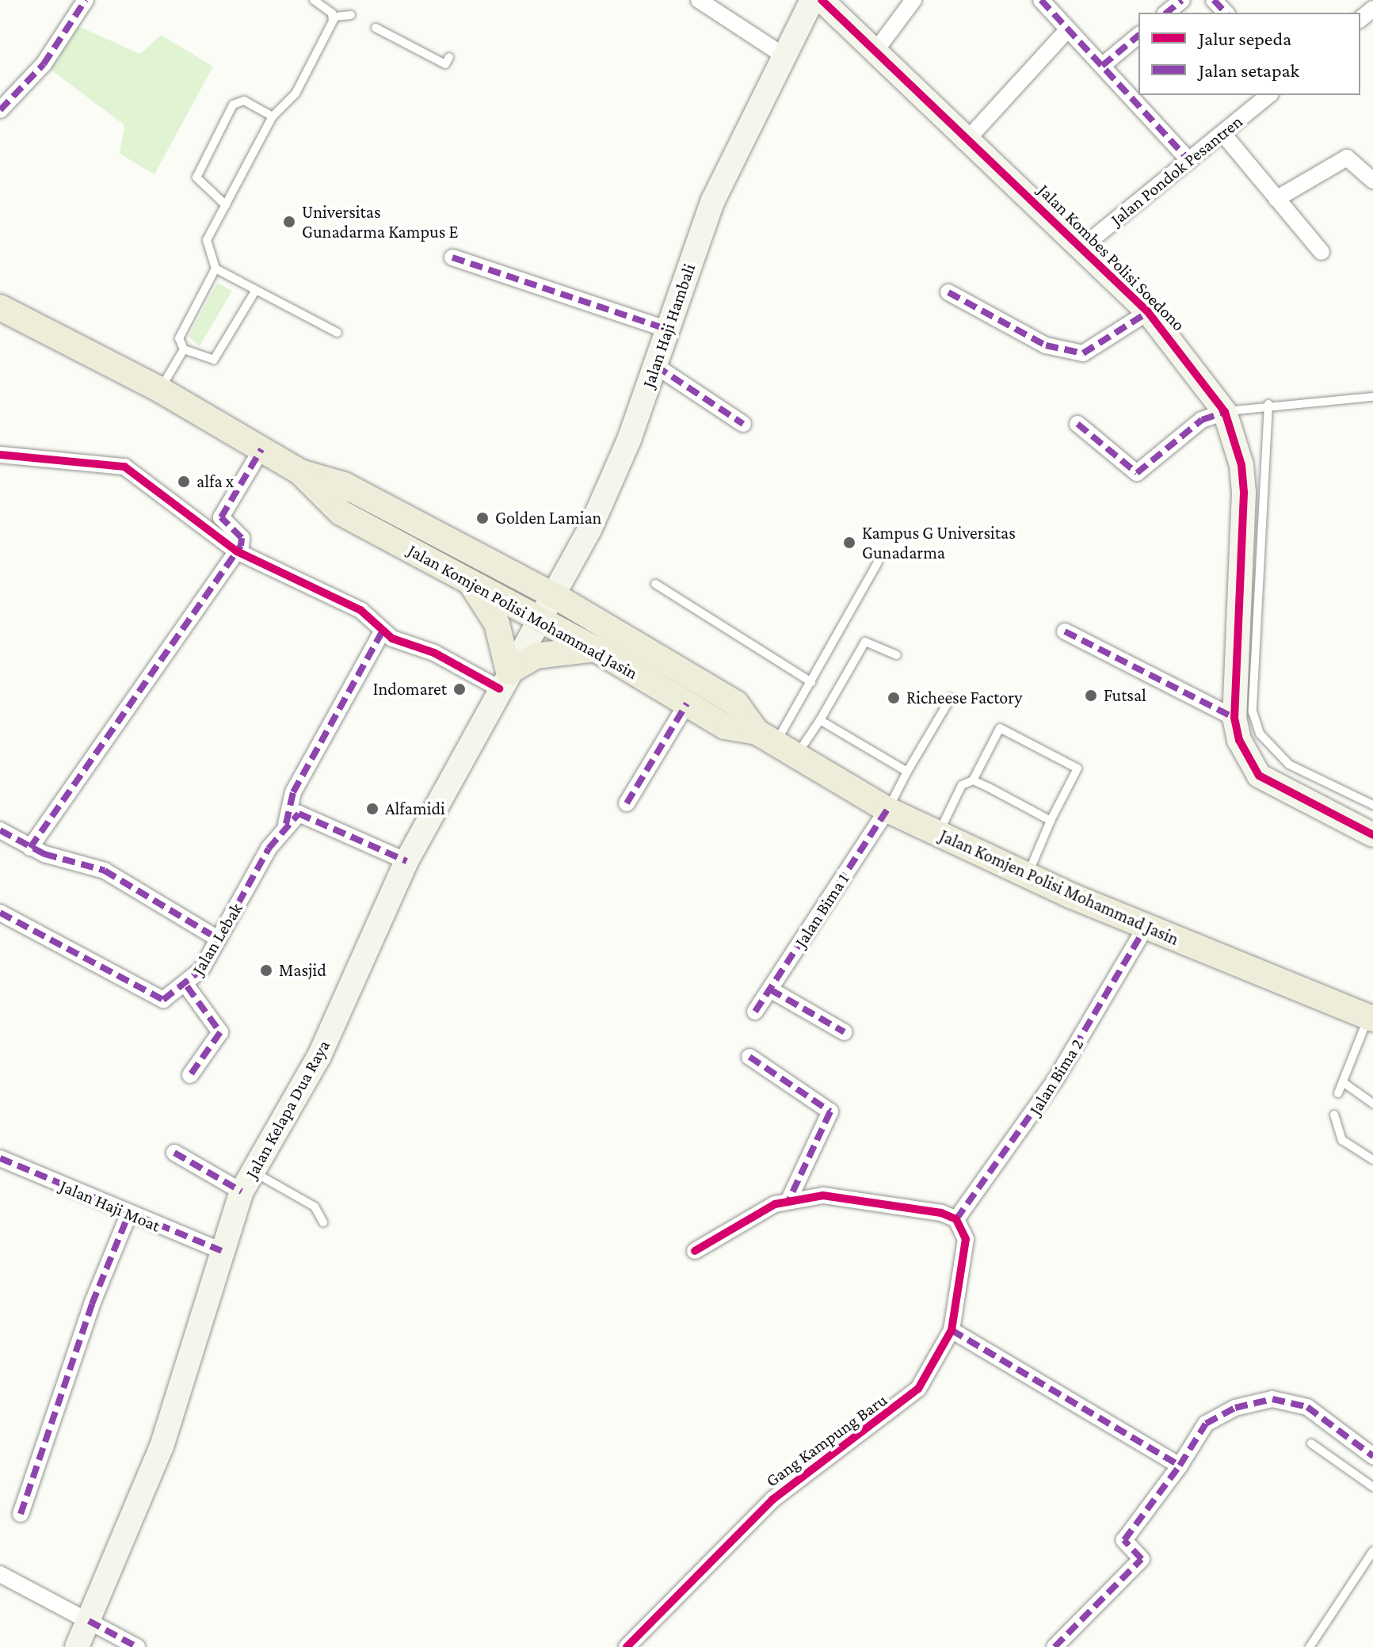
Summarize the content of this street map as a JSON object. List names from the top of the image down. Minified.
{"streets":{"main road":["Jalan Kombes Polisi Soedono","Jalan Haji Hambali","Jalan Komjen Polisi Mohammad Jasin","Jalan Kelapa Dua Raya"],"street":["Jalan Pondok Pesantren","Jalan Bima 1","Jalan Lebak","Jalan Bima 2","Jalan Haji Moat","Gang Kampung Baru"]},"crossings":[["Jalan Pondok Pesantren","Jalan Kombes Polisi Soedono"],["Jalan Haji Hambali","Jalan Komjen Polisi Mohammad Jasin"],["Jalan Haji Hambali","Jalan Kelapa Dua Raya"],["Jalan Komjen Polisi Mohammad Jasin","Jalan Bima 1"],["Jalan Komjen Polisi Mohammad Jasin","Jalan Bima 2"],["Jalan Komjen Polisi Mohammad Jasin","Jalan Kelapa Dua Raya"],["Jalan Bima 2","Gang Kampung Baru"],["Jalan Kelapa Dua Raya","Jalan Haji Moat"]],"places":["Universitas Gunadarma Kampus E","alfa x","Golden Lamian","Kampus G Universitas Gunadarma","Indomaret","Futsal","Richeese Factory","Alfamidi","Masjid"],"legend":["Jalur sepeda","Jalan setapak"]}
